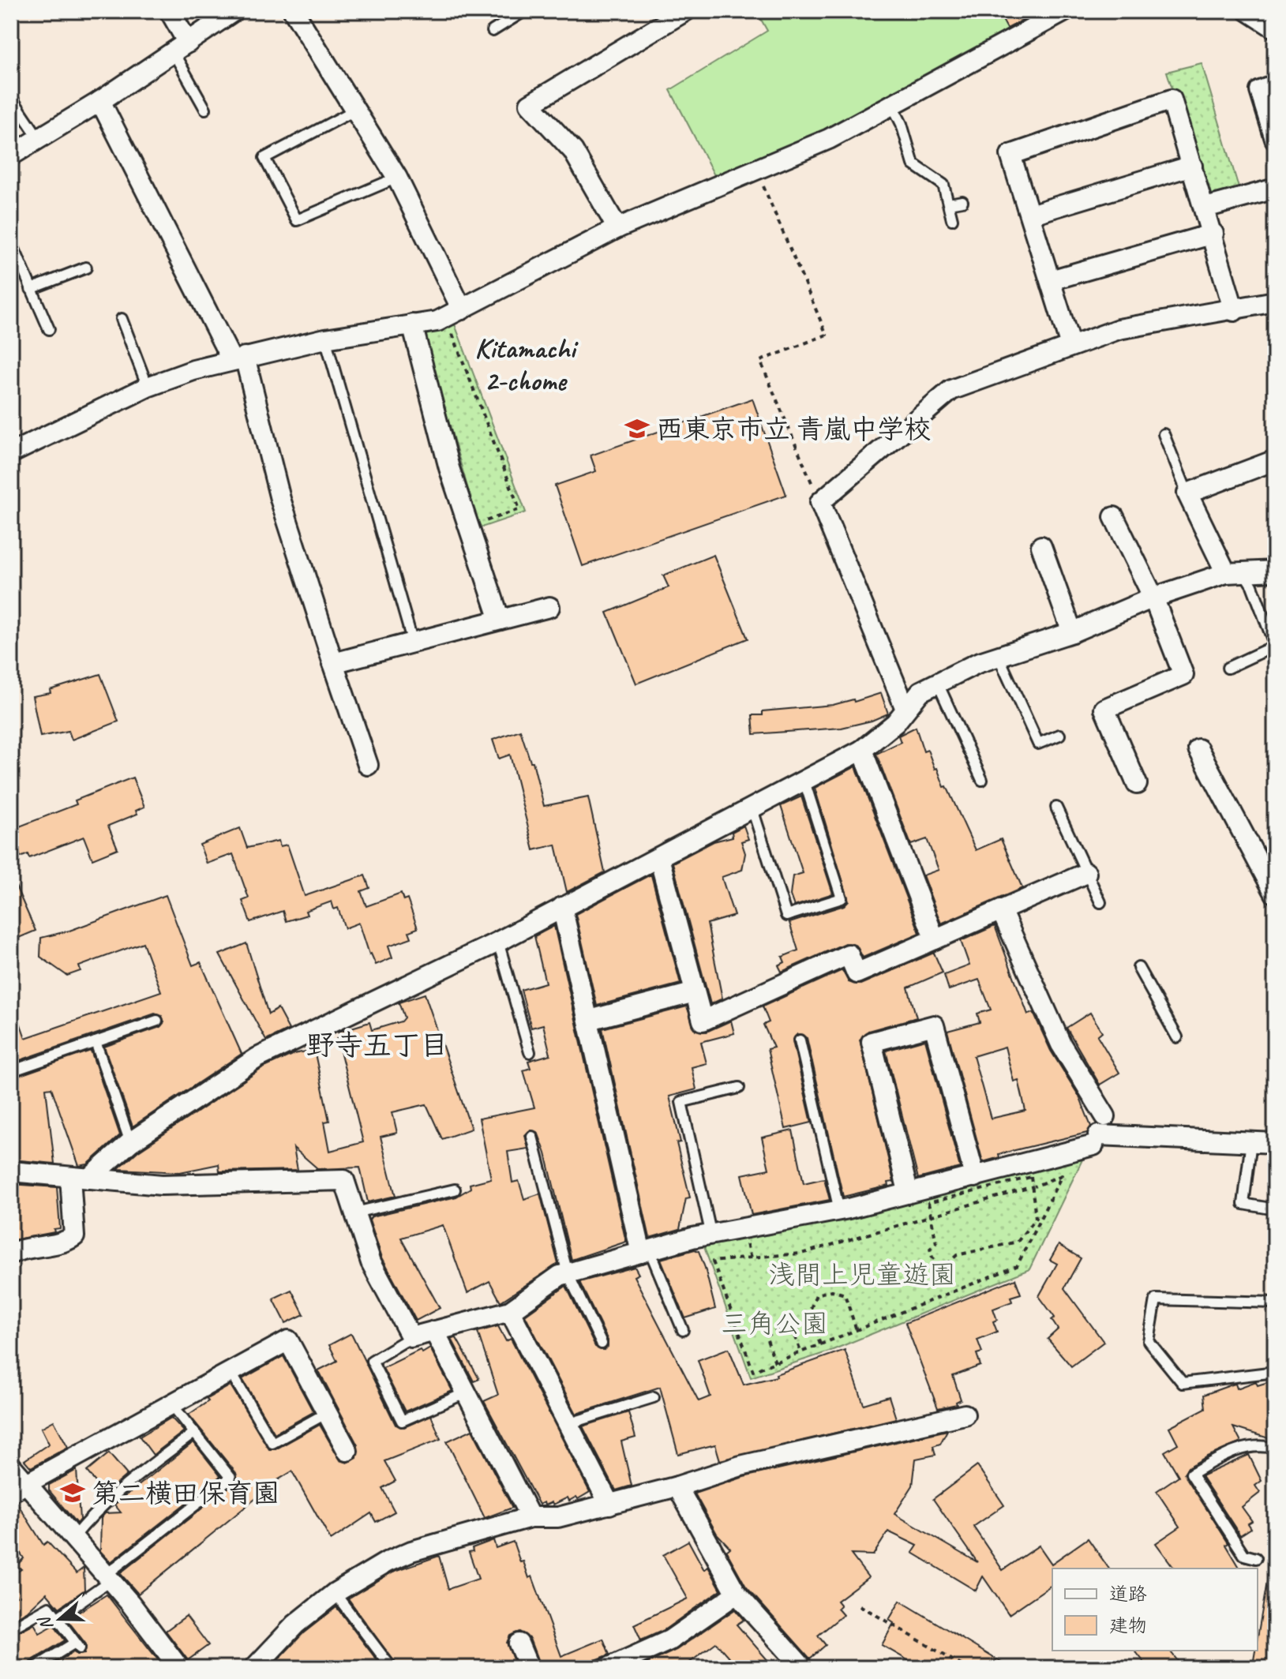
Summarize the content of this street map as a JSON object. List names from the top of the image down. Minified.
{"districts":["Kitamachi 2-chome","野寺五丁目"],"parks":["浅間上児童遊園","三角公園"],"places":{"school or university":["西東京市立 青嵐中学校","第二横田保育園"]},"legend":["道路","建物"],"north":"left"}
